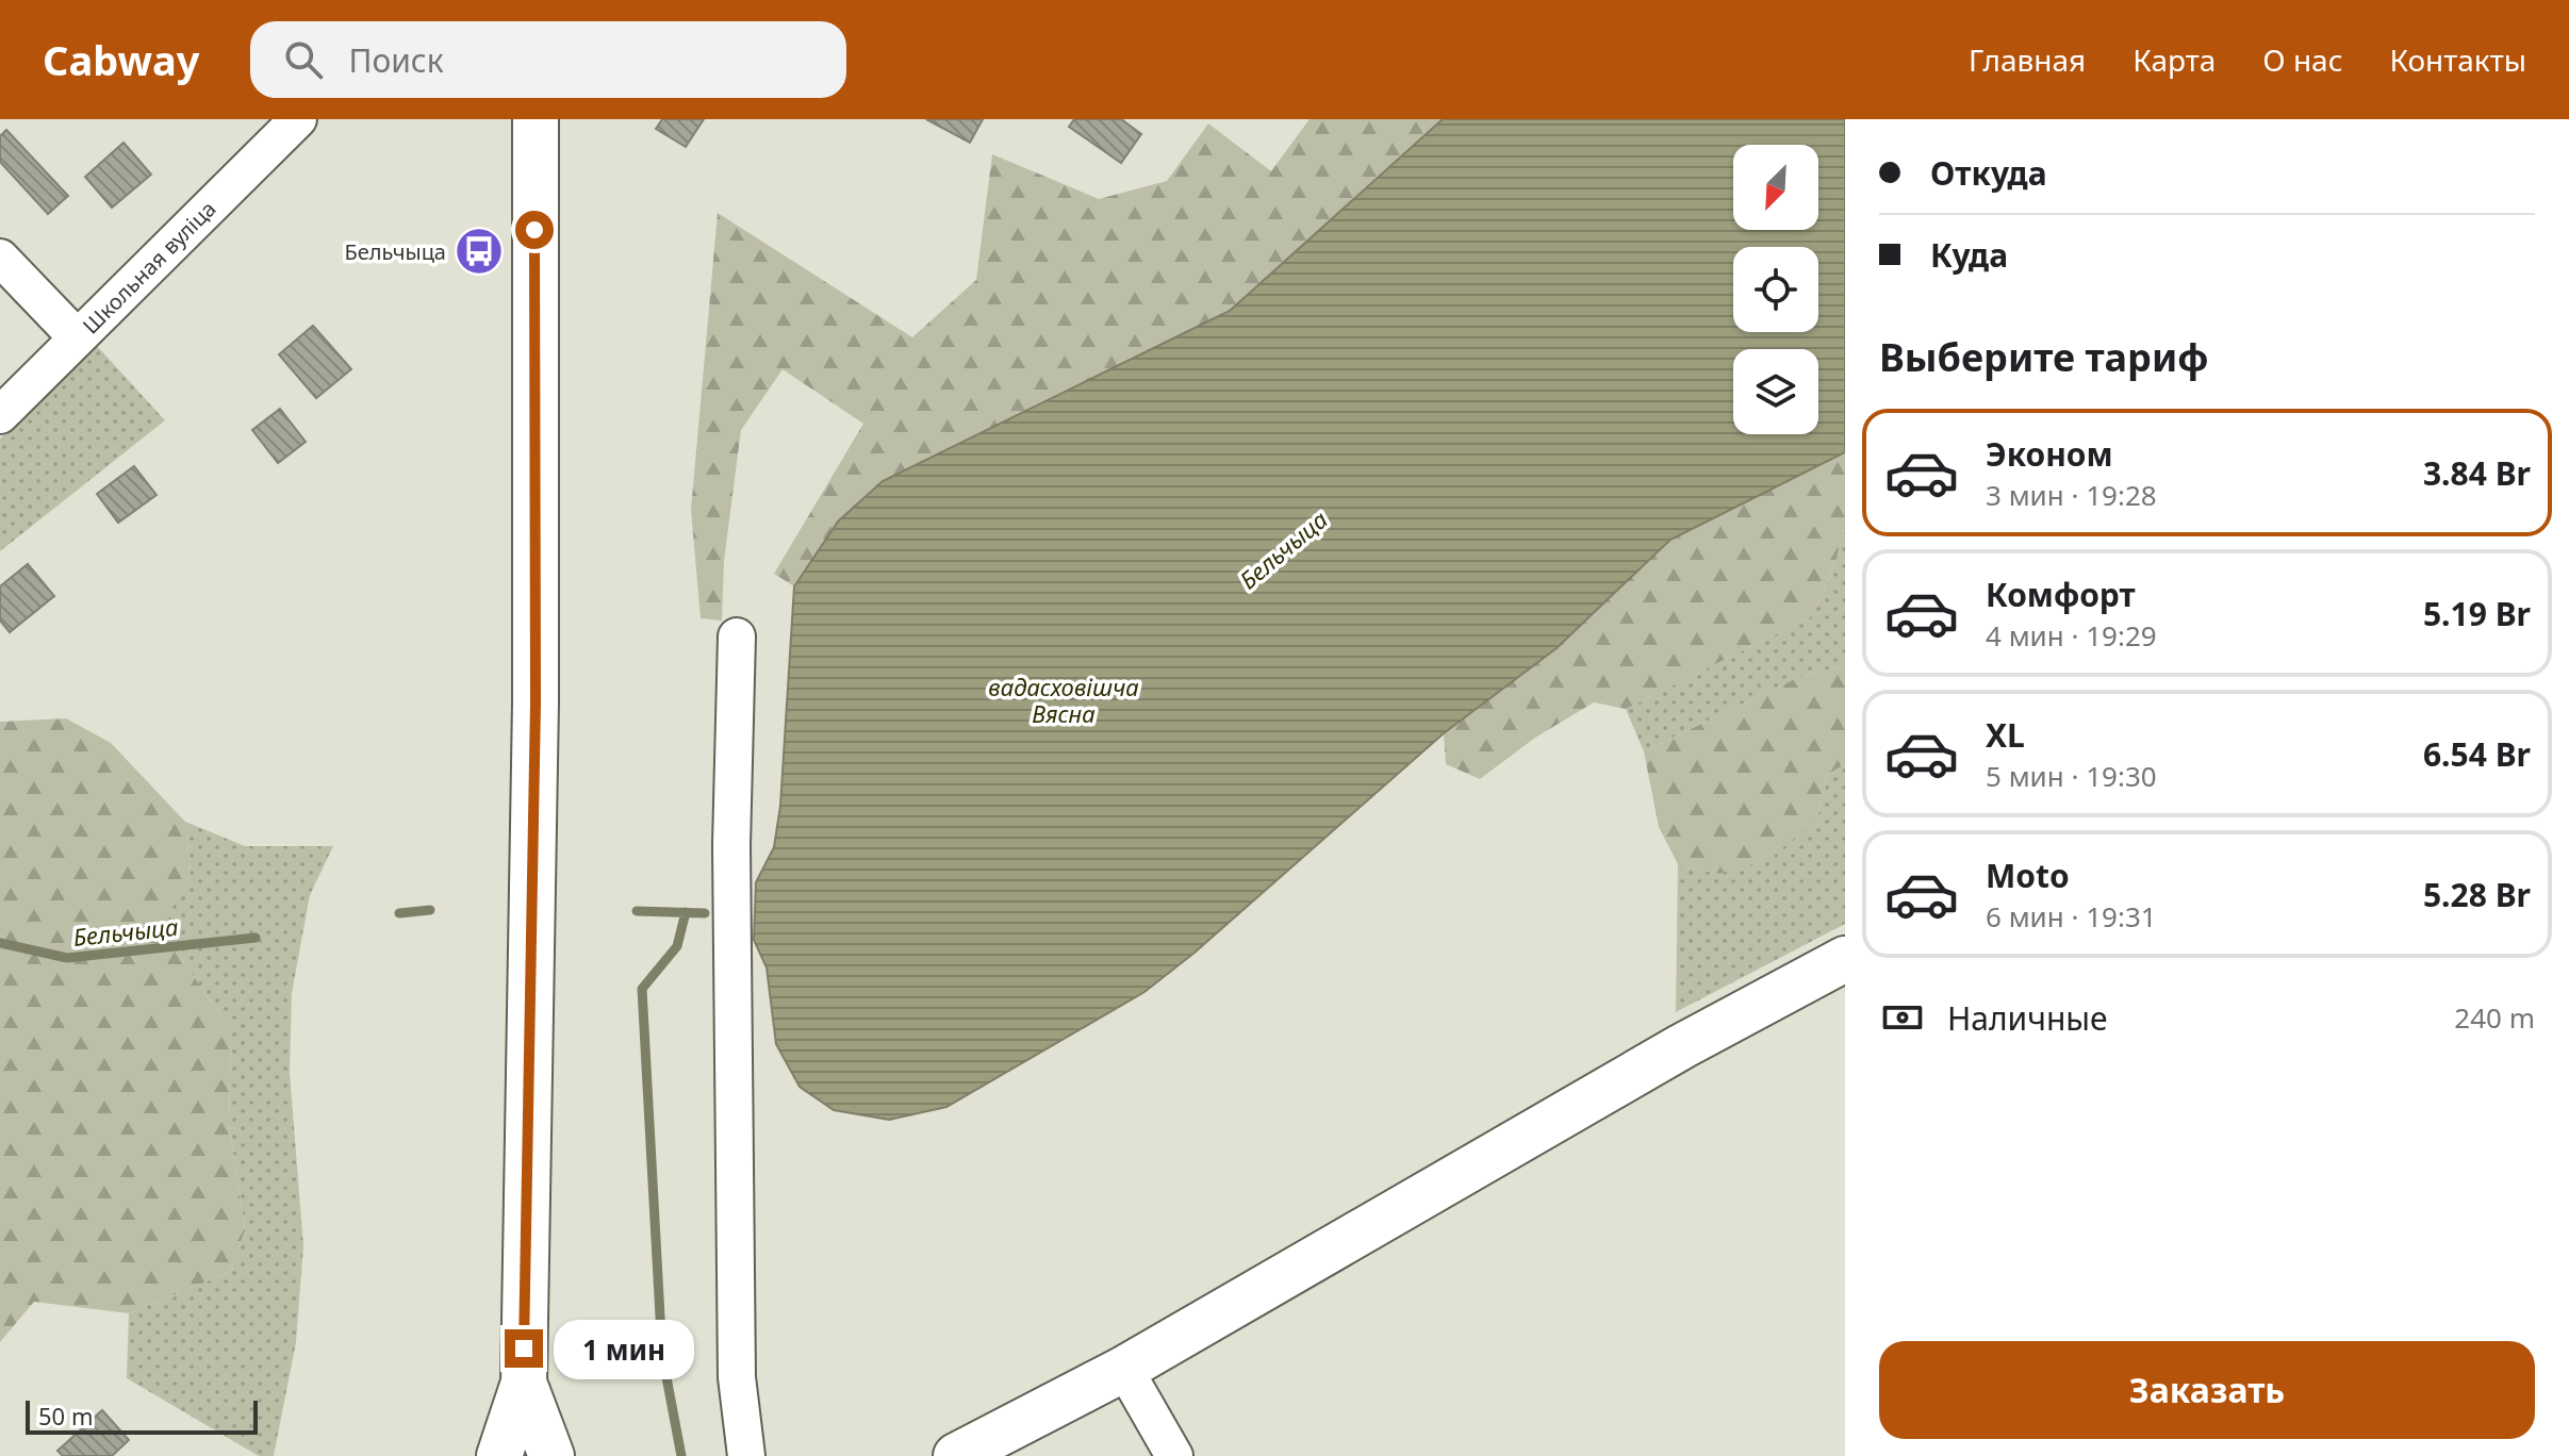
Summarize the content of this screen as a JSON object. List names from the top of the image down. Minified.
{"streets":{"street":["Школьная вуліца"]},"water":["Бельчыца","вадасховішча Вясна"],"places":{"bus stop":["Бельчыца"]},"scale_bar":"50 m","north":"bottom left","page":{"header":"Cabway","search":"Поиск","nav":["Главная","Карта","О нас","Контакты"],"banner":["Откуда","Куда"],"heading":"Выберите тариф","list":[{"name":"Эконом","note":"3 мин · 19:28","value":"3.84 Br"},{"name":"Комфорт","note":"4 мин · 19:29","value":"5.19 Br"},{"name":"XL","note":"5 мин · 19:30","value":"6.54 Br"},{"name":"Moto","note":"6 мин · 19:31","value":"5.28 Br"}],"pay":["Наличные","240 m"],"bubble":"1 мин","buttons":"Заказать","scale":"50 m"}}
